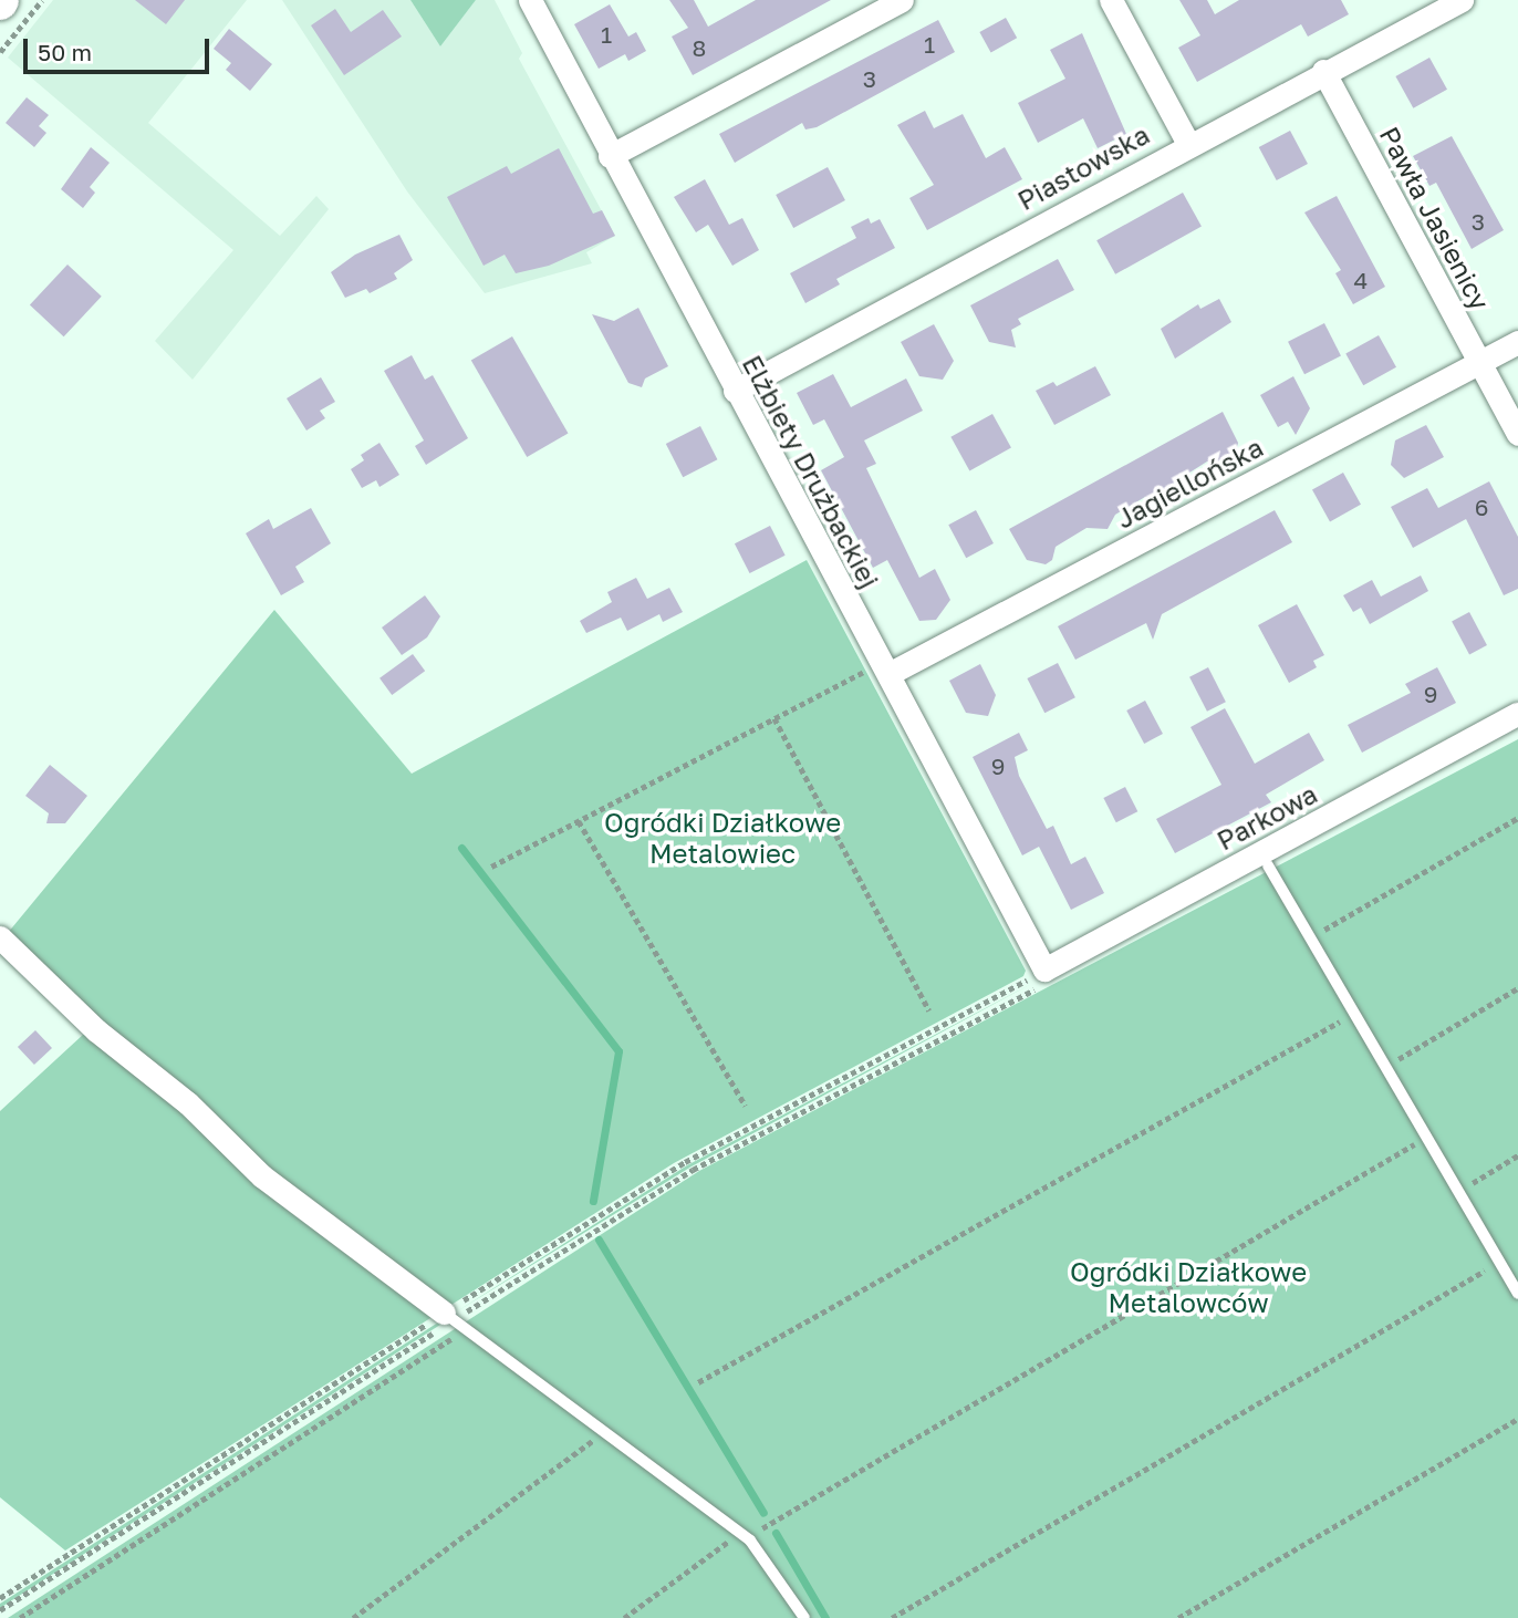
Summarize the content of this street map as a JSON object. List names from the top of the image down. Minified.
{"streets":{"street":["Piastowska","Pawła Jasienicy","Elżbiety Drużbackiej","Jagiellońska","Parkowa"]},"crossings":[["Piastowska","Pawła Jasienicy"],["Piastowska","Elżbiety Drużbackiej"],["Pawła Jasienicy","Jagiellońska"],["Elżbiety Drużbackiej","Jagiellońska"],["Elżbiety Drużbackiej","Parkowa"]],"parks":["Ogródki Działkowe Metalowiec","Ogródki Działkowe Metalowców"],"house_numbers":["1","1","8","3","3","4","6","9","9"],"scale_bar":"50 m"}
